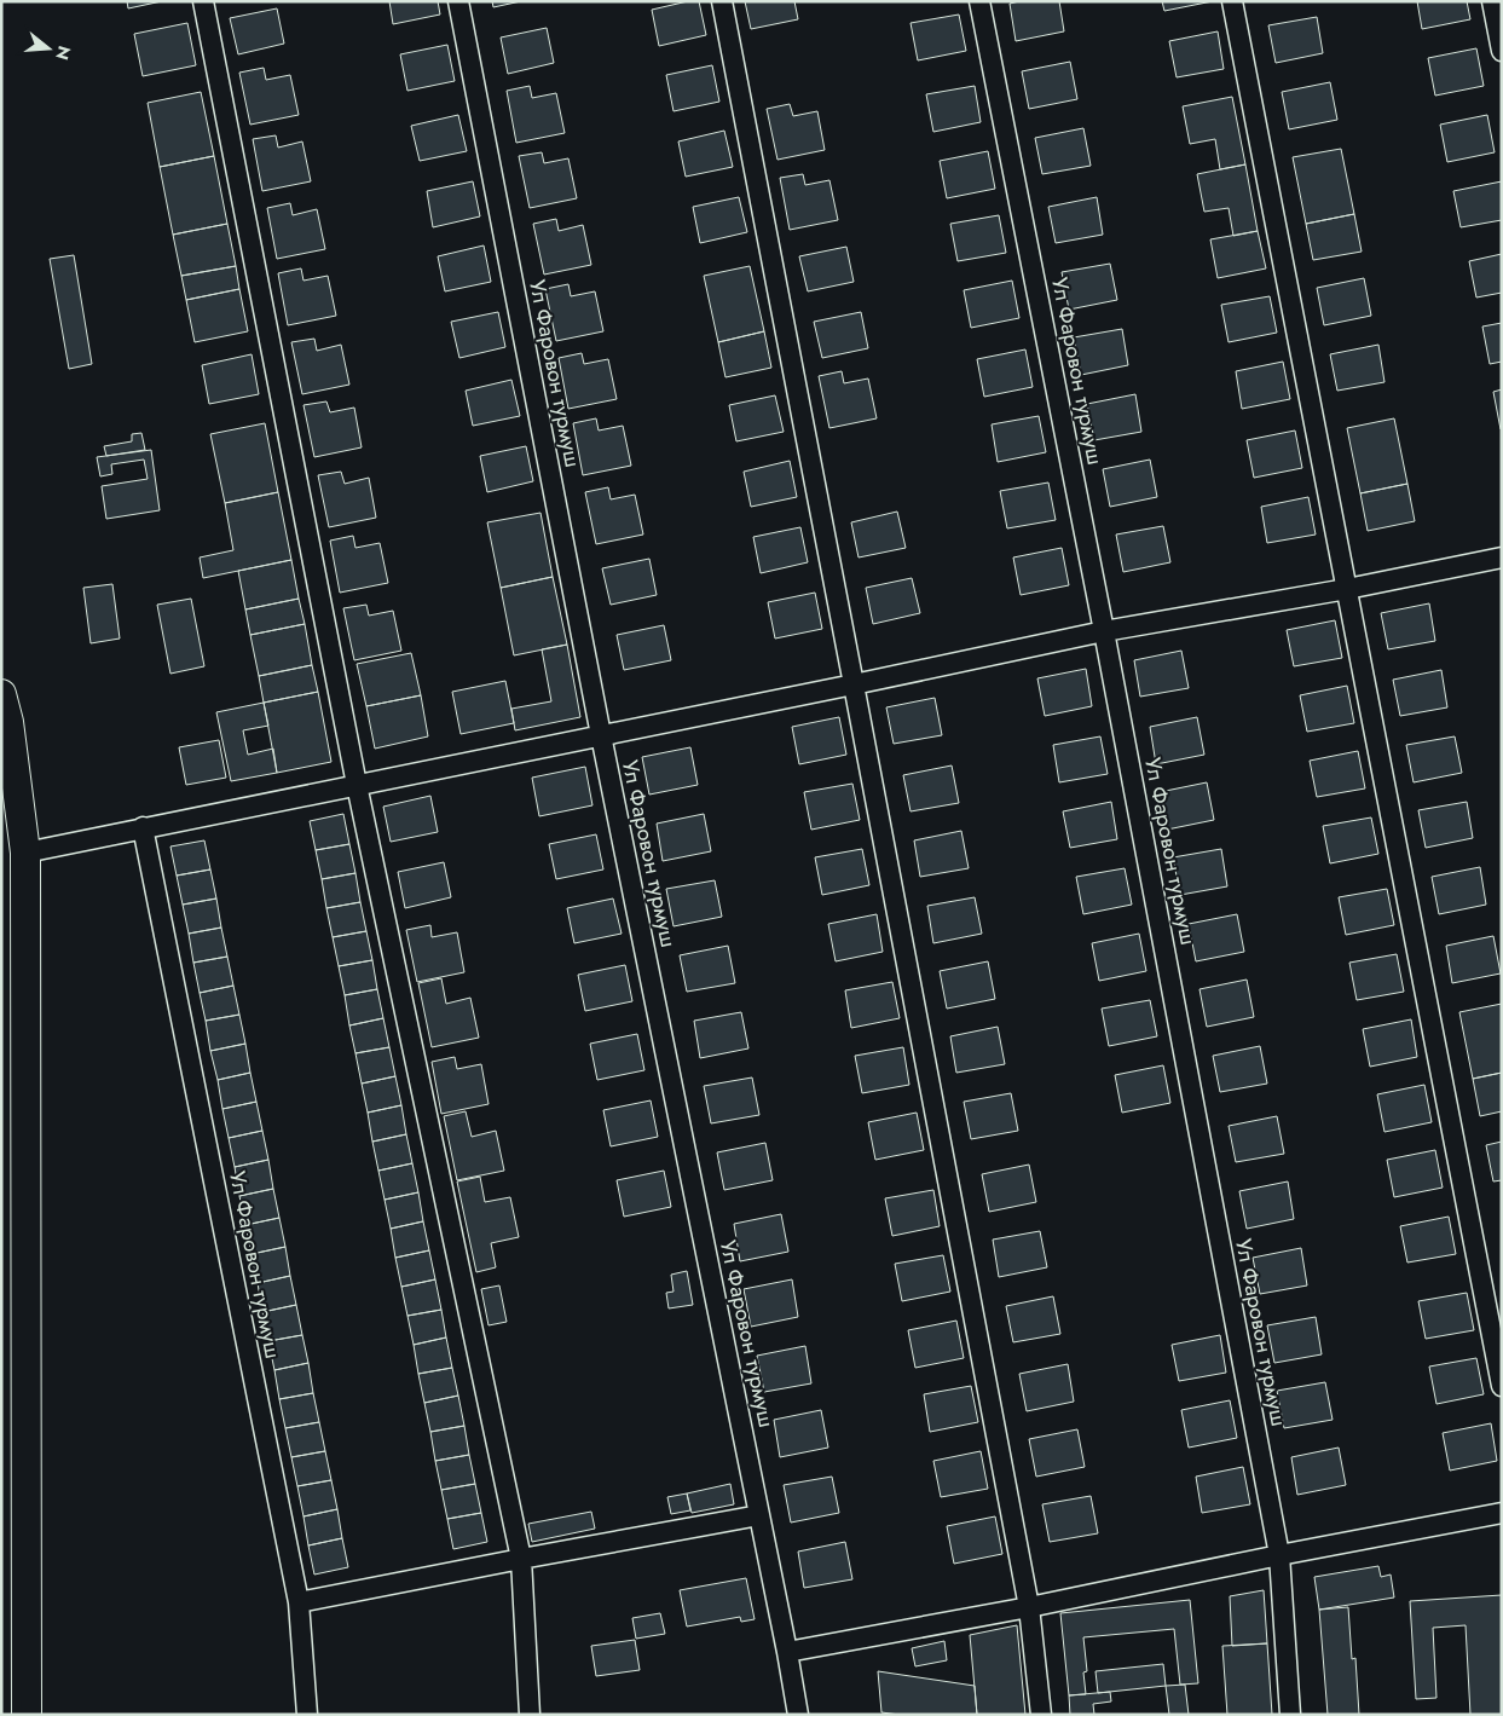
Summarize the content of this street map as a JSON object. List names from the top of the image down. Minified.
{"streets":{"street":["Ул Фаровон турмуш"]},"north":"right"}
